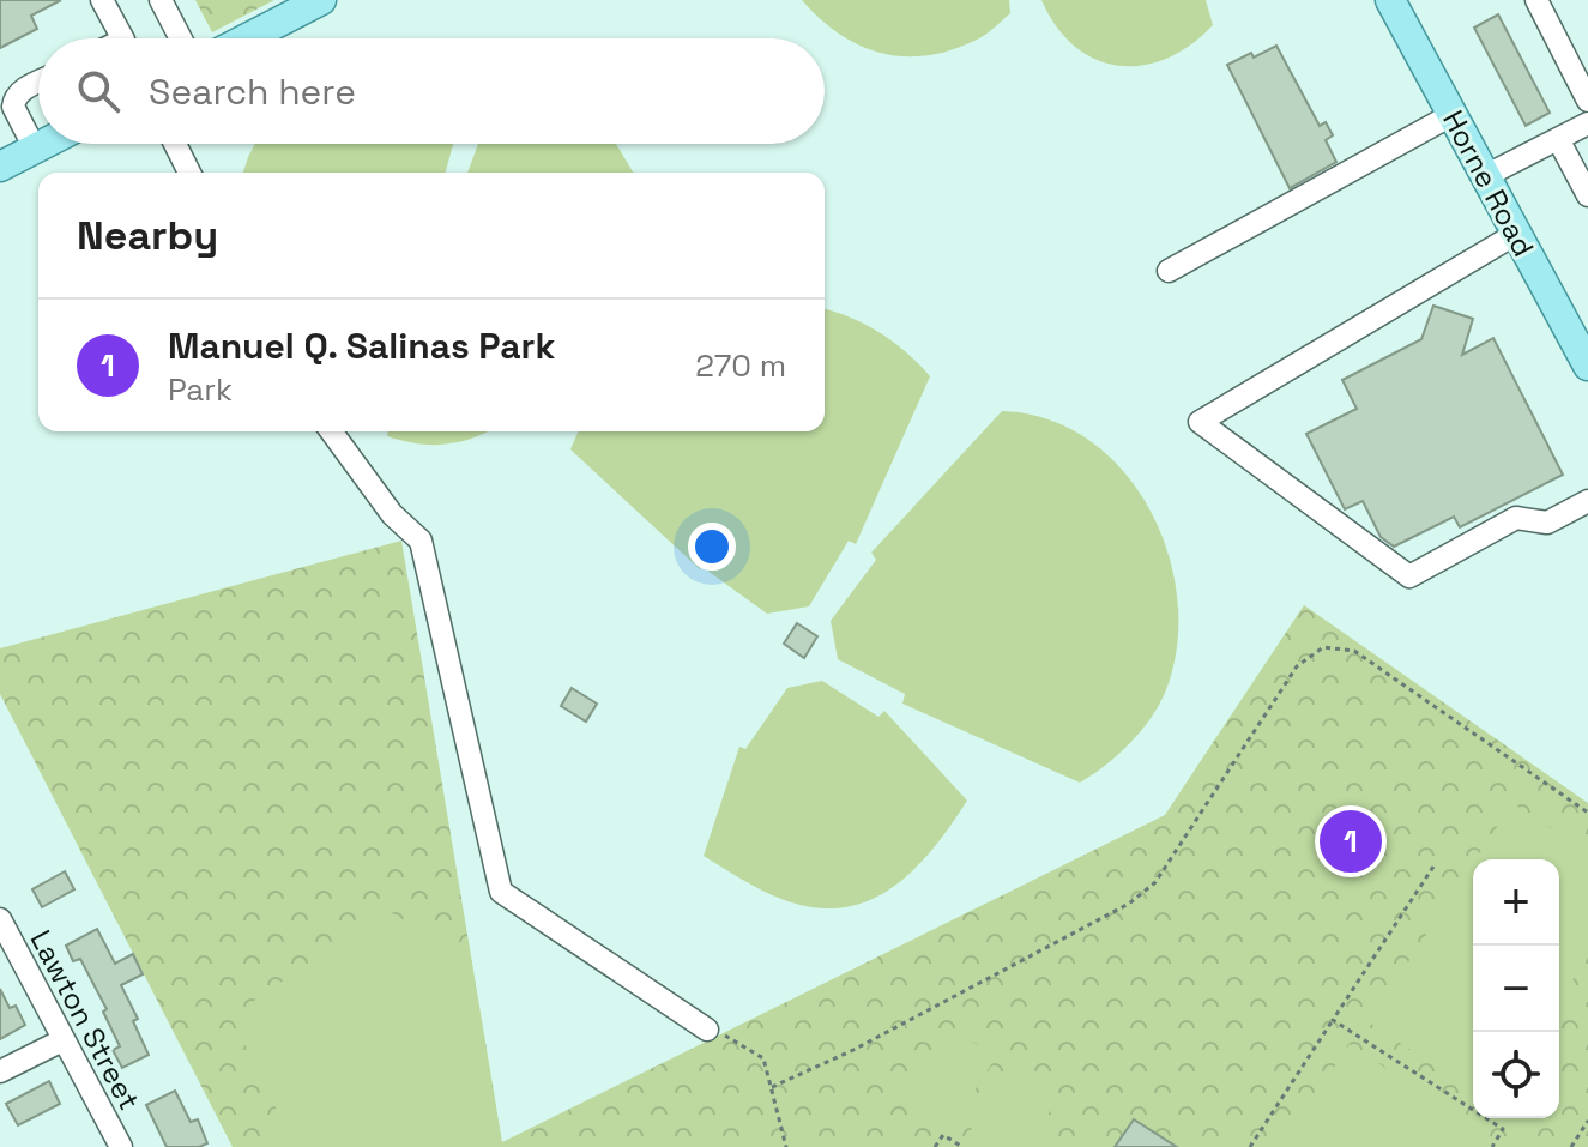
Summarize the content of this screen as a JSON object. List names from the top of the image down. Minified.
{"streets":{"main road":["Horne Road"],"street":["Lawton Street"]},"page":{"search":"Search here","heading":"Nearby","list":[{"mark":"1","name":"Manuel Q. Salinas Park","note":"Park","value":"270 m"}],"pins":"1","map_buttons":["+","−"]}}
